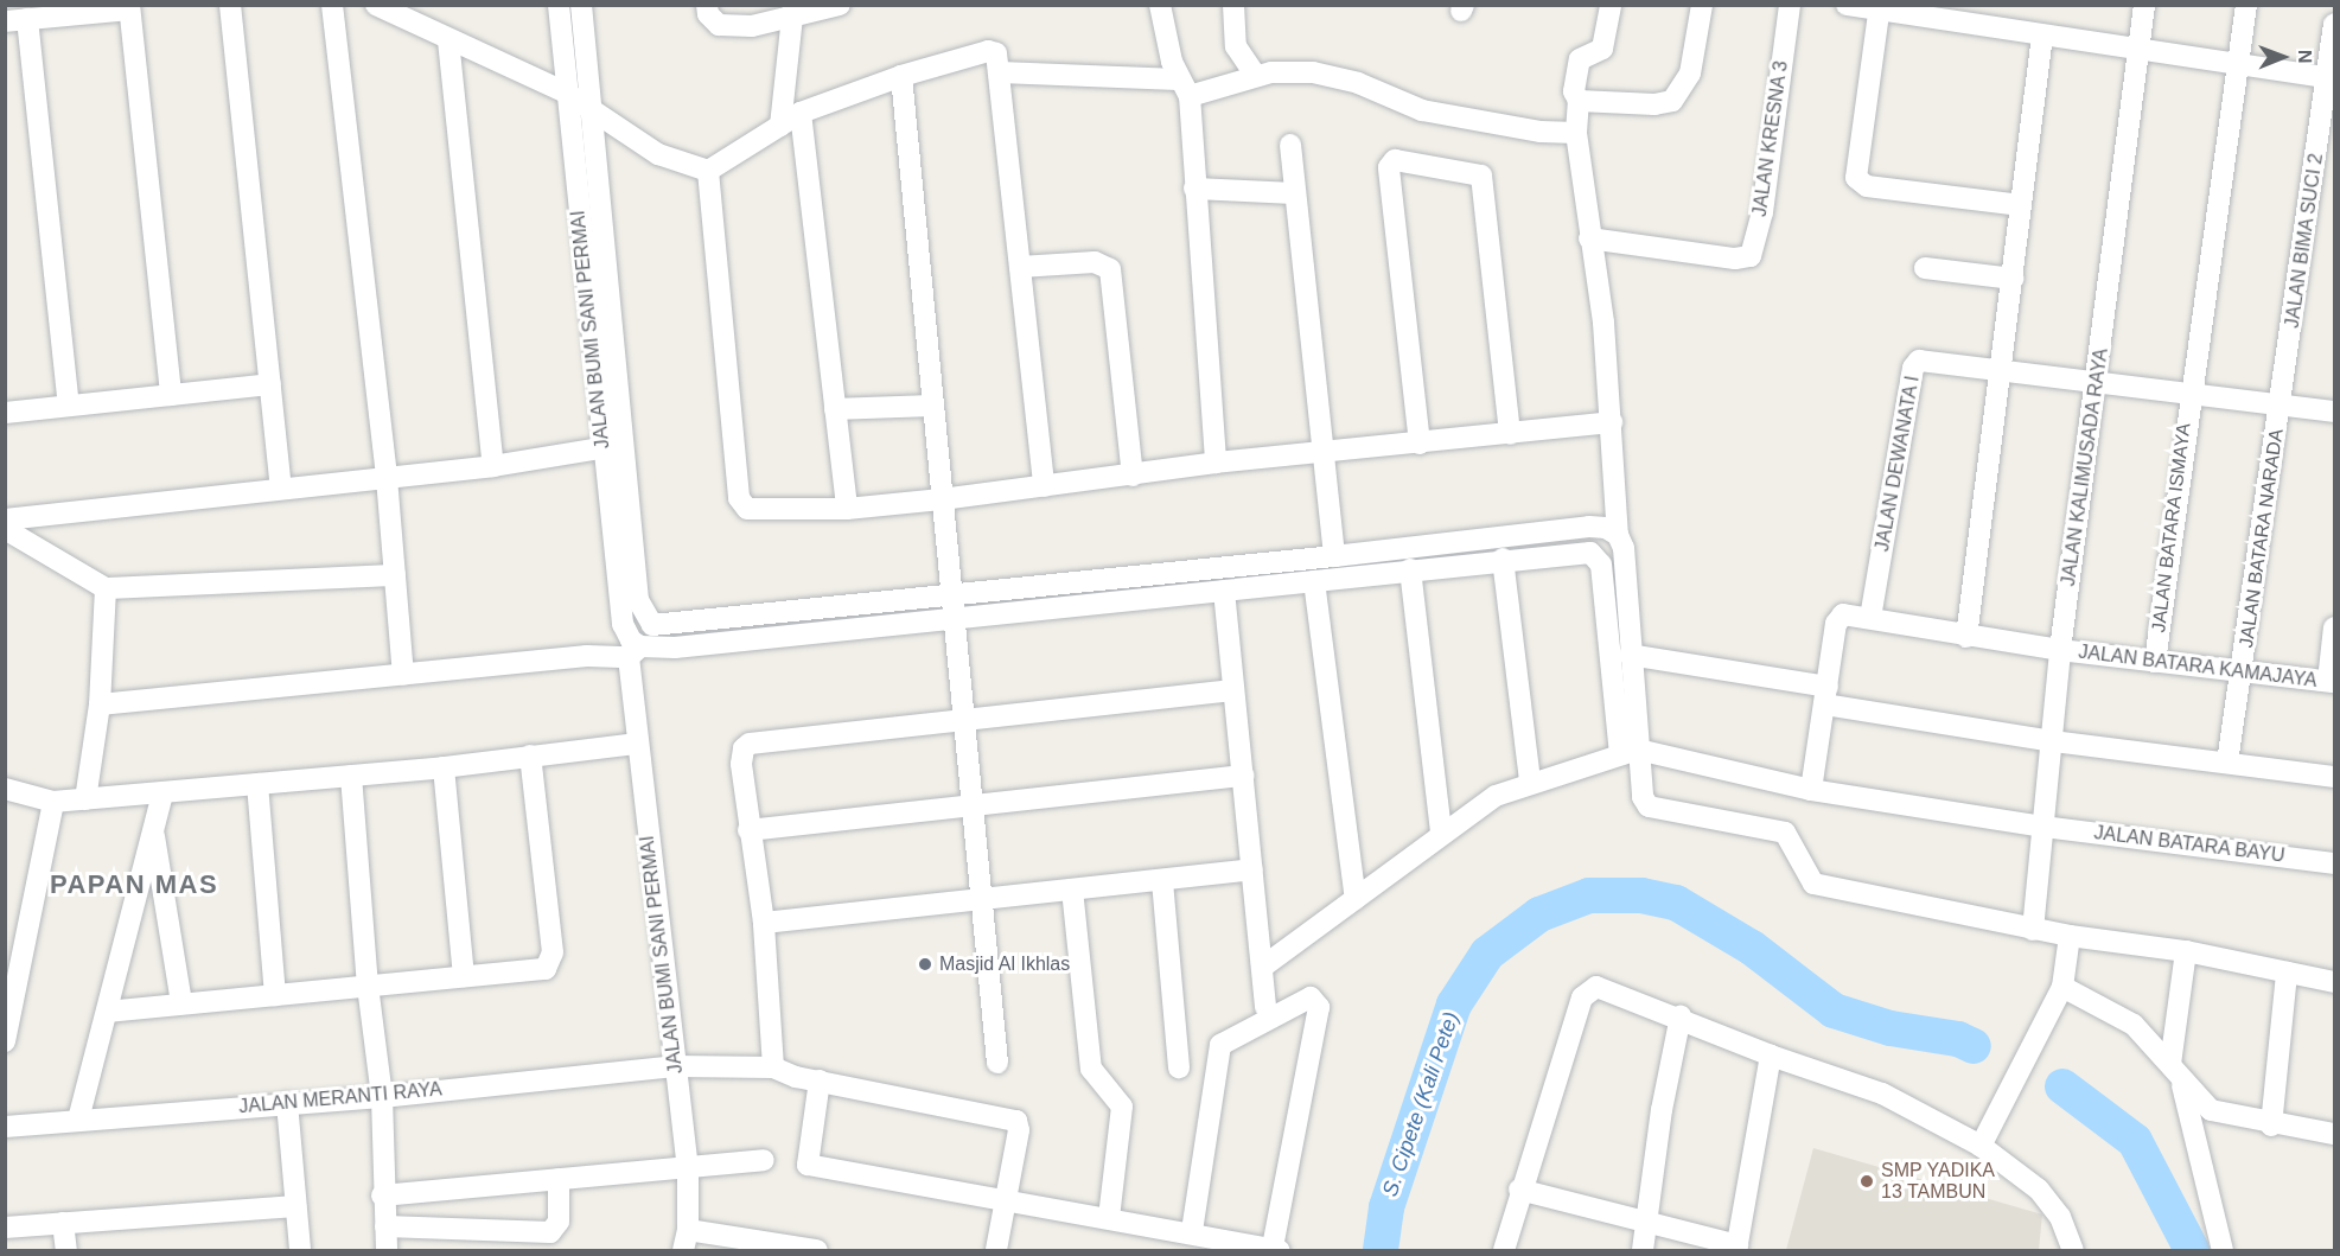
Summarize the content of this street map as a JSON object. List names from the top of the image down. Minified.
{"streets":{"street":["JALAN KRESNA 3","JALAN BIMA SUCI 2","JALAN BUMI SANI PERMAI","JALAN DEWANATA I","JALAN KALIMUSADA RAYA","JALAN BATARA ISMAYA","JALAN BATARA NARADA","JALAN BATARA KAMAJAYA","JALAN BATARA BAYU","JALAN MERANTI RAYA"]},"crossings":[["JALAN BIMA SUCI 2","JALAN DEWANATA I"],["JALAN BIMA SUCI 2","JALAN BATARA NARADA"],["JALAN BUMI SANI PERMAI","JALAN MERANTI RAYA"],["JALAN DEWANATA I","JALAN KALIMUSADA RAYA"],["JALAN DEWANATA I","JALAN BATARA ISMAYA"],["JALAN DEWANATA I","JALAN BATARA NARADA"],["JALAN DEWANATA I","JALAN BATARA KAMAJAYA"],["JALAN KALIMUSADA RAYA","JALAN BATARA KAMAJAYA"],["JALAN KALIMUSADA RAYA","JALAN BATARA BAYU"],["JALAN BATARA ISMAYA","JALAN BATARA KAMAJAYA"],["JALAN BATARA NARADA","JALAN BATARA KAMAJAYA"]],"districts":["PAPAN MAS"],"water":["S. Cipete (Kali Pete)"],"places":["Masjid Al Ikhlas","SMP YADIKA 13 TAMBUN"],"north":"right"}
